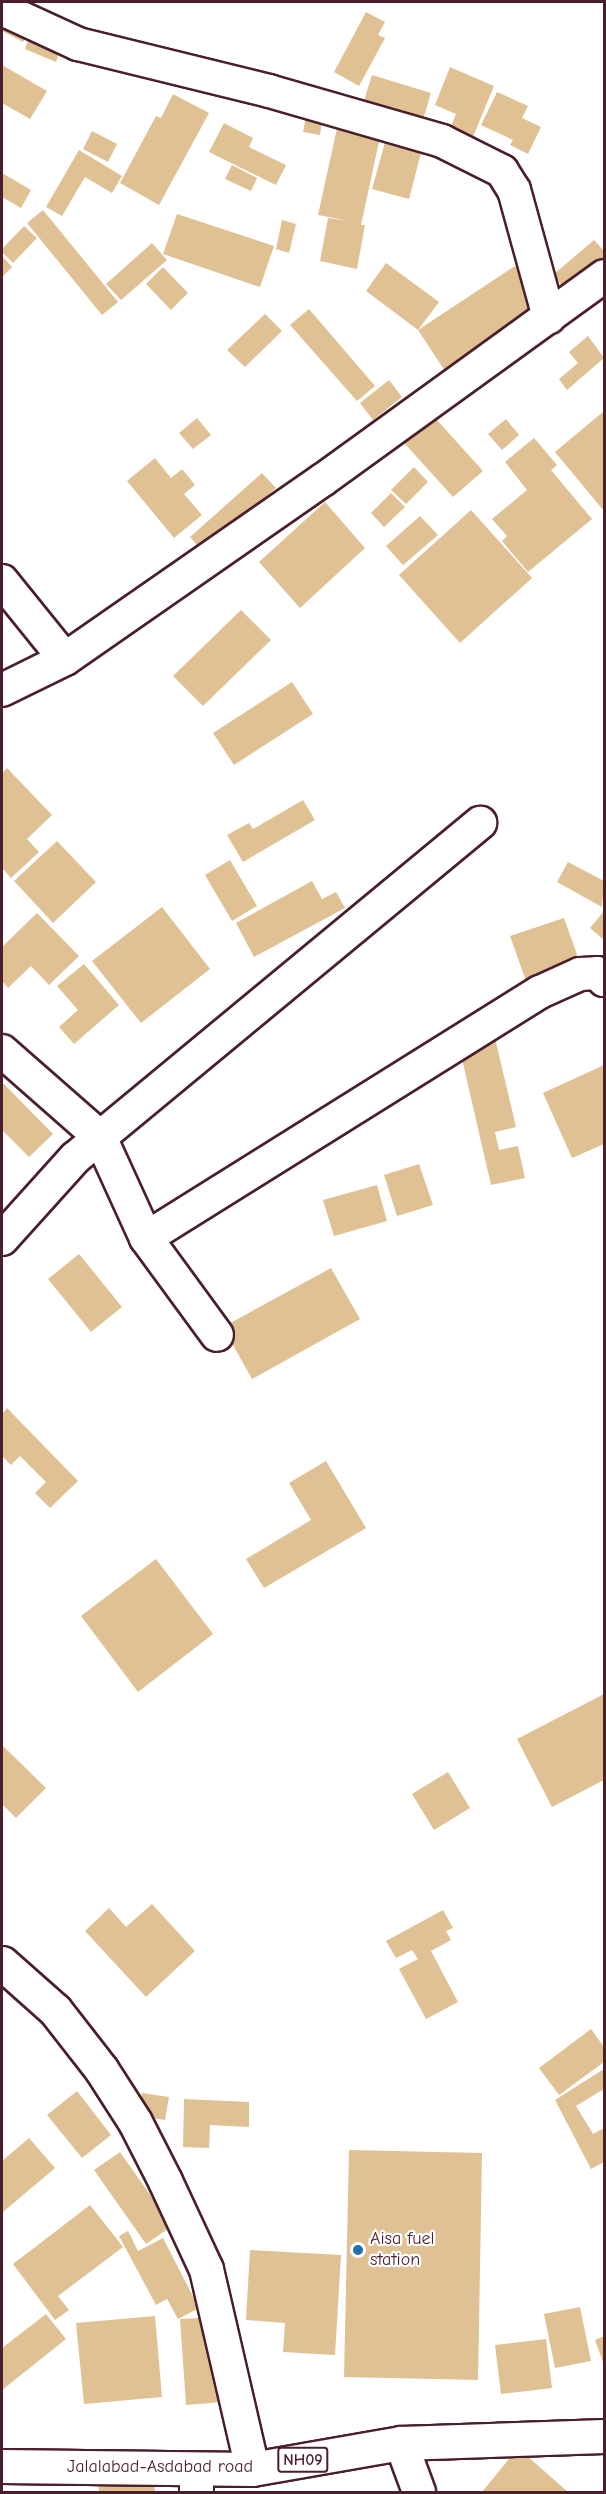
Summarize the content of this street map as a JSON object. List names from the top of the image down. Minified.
{"streets":{"main road":["NH09","Jalalabad-Asdabad road"]},"places":["Aisa fuel station"]}
